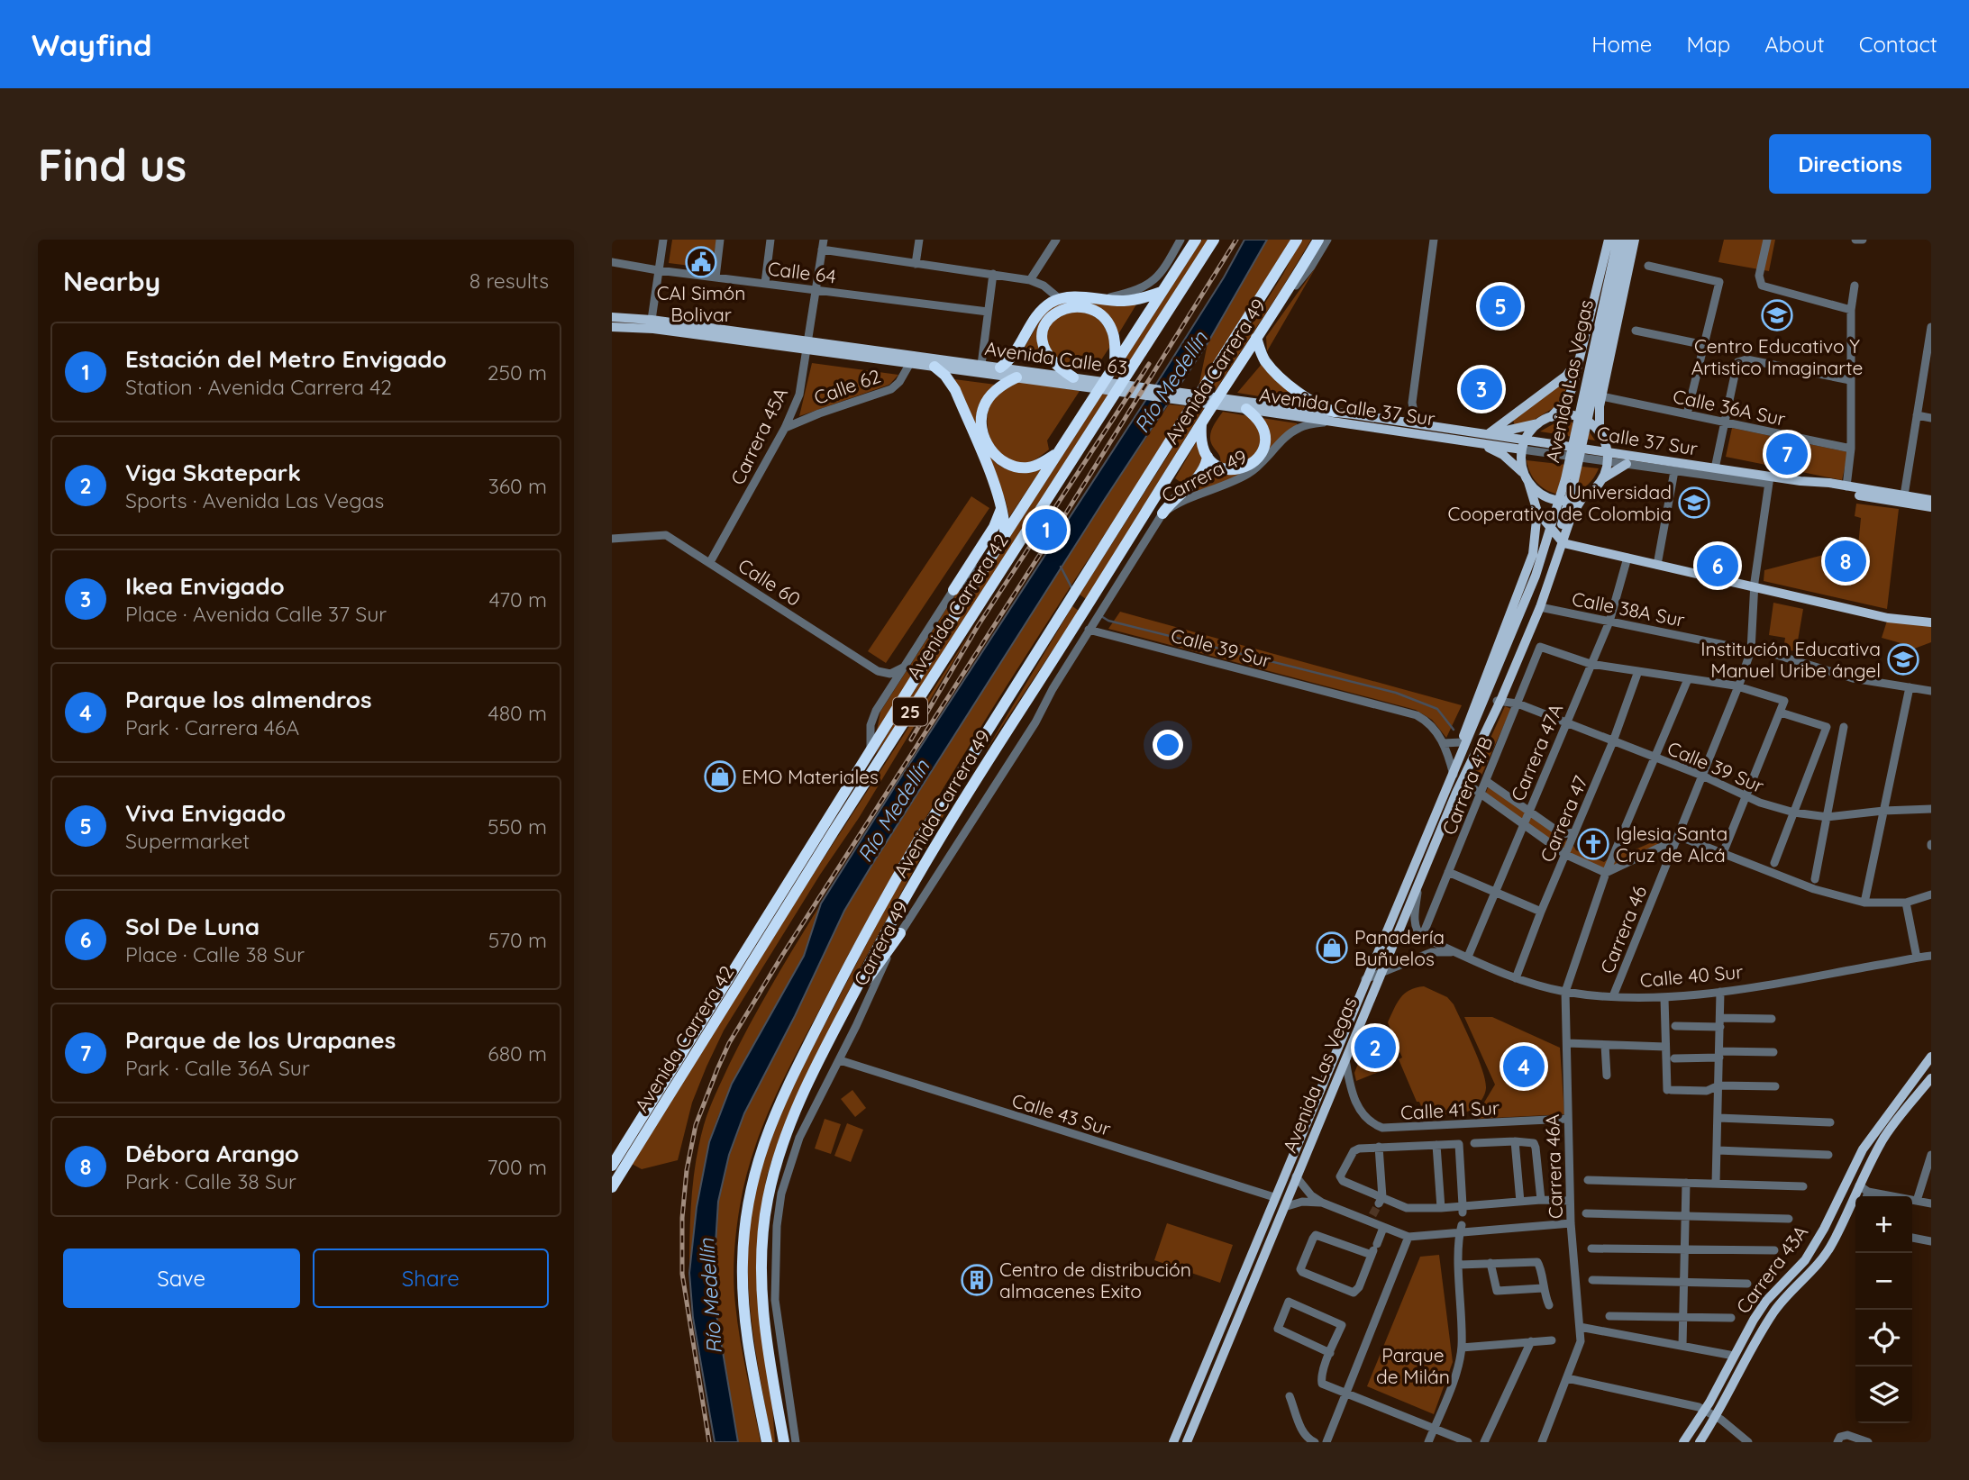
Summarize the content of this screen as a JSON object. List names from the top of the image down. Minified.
{"streets":{"highway":["Avenida Carrera 49","Avenida Carrera 42","25"],"main road":["Avenida Calle 63","Avenida Las Vegas","Avenida Calle 37 Sur","Calle 37 Sur","Carrera 43A"],"street":["Calle 64","Calle 62","Calle 36A Sur","Carrera 45A","Carrera 49","Calle 60","Calle 38A Sur","Calle 39 Sur","Carrera 47A","Carrera 47B","Carrera 47","Carrera 46","Calle 40 Sur","Calle 41 Sur","Calle 43 Sur","Carrera 46A"]},"crossings":[["Calle 64","Carrera 45A"],["Avenida Calle 63","Calle 62"],["Avenida Calle 63","Avenida Calle 37 Sur"],["Avenida Calle 63","Carrera 45A"],["Avenida Las Vegas","Calle 36A Sur"],["Avenida Las Vegas","Calle 37 Sur"],["Avenida Las Vegas","Calle 38A Sur"],["Avenida Las Vegas","Calle 39 Sur"],["Avenida Las Vegas","Carrera 47A"],["Avenida Las Vegas","Carrera 47"],["Avenida Las Vegas","Calle 40 Sur"],["Avenida Las Vegas","Calle 41 Sur"],["Avenida Las Vegas","Calle 43 Sur"],["Avenida Las Vegas","Carrera 46A"],["Calle 62","Carrera 45A"],["Avenida Calle 37 Sur","Calle 37 Sur"],["Avenida Calle 37 Sur","Carrera 49"],["Carrera 45A","Calle 60"],["Calle 37 Sur","Carrera 46"],["Carrera 49","Calle 39 Sur"],["Carrera 49","Calle 43 Sur"],["Calle 60","Avenida Carrera 42"],["Calle 38A Sur","Carrera 47A"],["Calle 38A Sur","Carrera 46"],["Calle 39 Sur","Carrera 47A"],["Calle 39 Sur","Carrera 47B"],["Calle 39 Sur","Carrera 47"],["Calle 39 Sur","Carrera 46"],["Calle 39 Sur","Carrera 46A"],["Carrera 47A","Carrera 47B"],["Carrera 47A","Carrera 47"],["Carrera 47A","Calle 40 Sur"],["Carrera 47A","Calle 41 Sur"],["Carrera 47A","Carrera 46A"],["Carrera 47B","Calle 40 Sur"],["Carrera 47","Calle 40 Sur"],["Carrera 47","Calle 41 Sur"],["Carrera 47","Carrera 46A"],["Carrera 46","Calle 40 Sur"],["Calle 40 Sur","Calle 41 Sur"],["Calle 40 Sur","Carrera 46A"],["Calle 41 Sur","Carrera 46A"]],"water":["Río Medellín"],"parks":["Parque de Milán"],"places":{"public building":["CAI Simón Bolivar"],"school or university":["Centro Educativo Y Artistico Imaginarte","Universidad Cooperativa de Colombia","Institución Educativa Manuel Uribe ángel"],"shop":["EMO Materiales","Panadería Buñuelos"],"church":["Iglesia Santa Cruz de Alcá"],"building":["Centro de distribución almacenes Exito"]},"page":{"header":"Wayfind","nav":["Home","Map","About","Contact"],"buttons":["Directions",["Save","Share"]],"title":"Find us","heading":["Nearby","8 results"],"pins":["5","3","7","1","8","6","2","4"],"list":[{"mark":"1","name":"Estación del Metro Envigado","note":"Station · Avenida Carrera 42","value":"250 m"},{"mark":"2","name":"Viga Skatepark","note":"Sports · Avenida Las Vegas","value":"360 m"},{"mark":"3","name":"Ikea Envigado","note":"Place · Avenida Calle 37 Sur","value":"470 m"},{"mark":"4","name":"Parque los almendros","note":"Park · Carrera 46A","value":"480 m"},{"mark":"5","name":"Viva Envigado","note":"Supermarket","value":"550 m"},{"mark":"6","name":"Sol De Luna","note":"Place · Calle 38 Sur","value":"570 m"},{"mark":"7","name":"Parque de los Urapanes","note":"Park · Calle 36A Sur","value":"680 m"},{"mark":"8","name":"Débora Arango","note":"Park · Calle 38 Sur","value":"700 m"}],"map_buttons":["+","−"]}}
